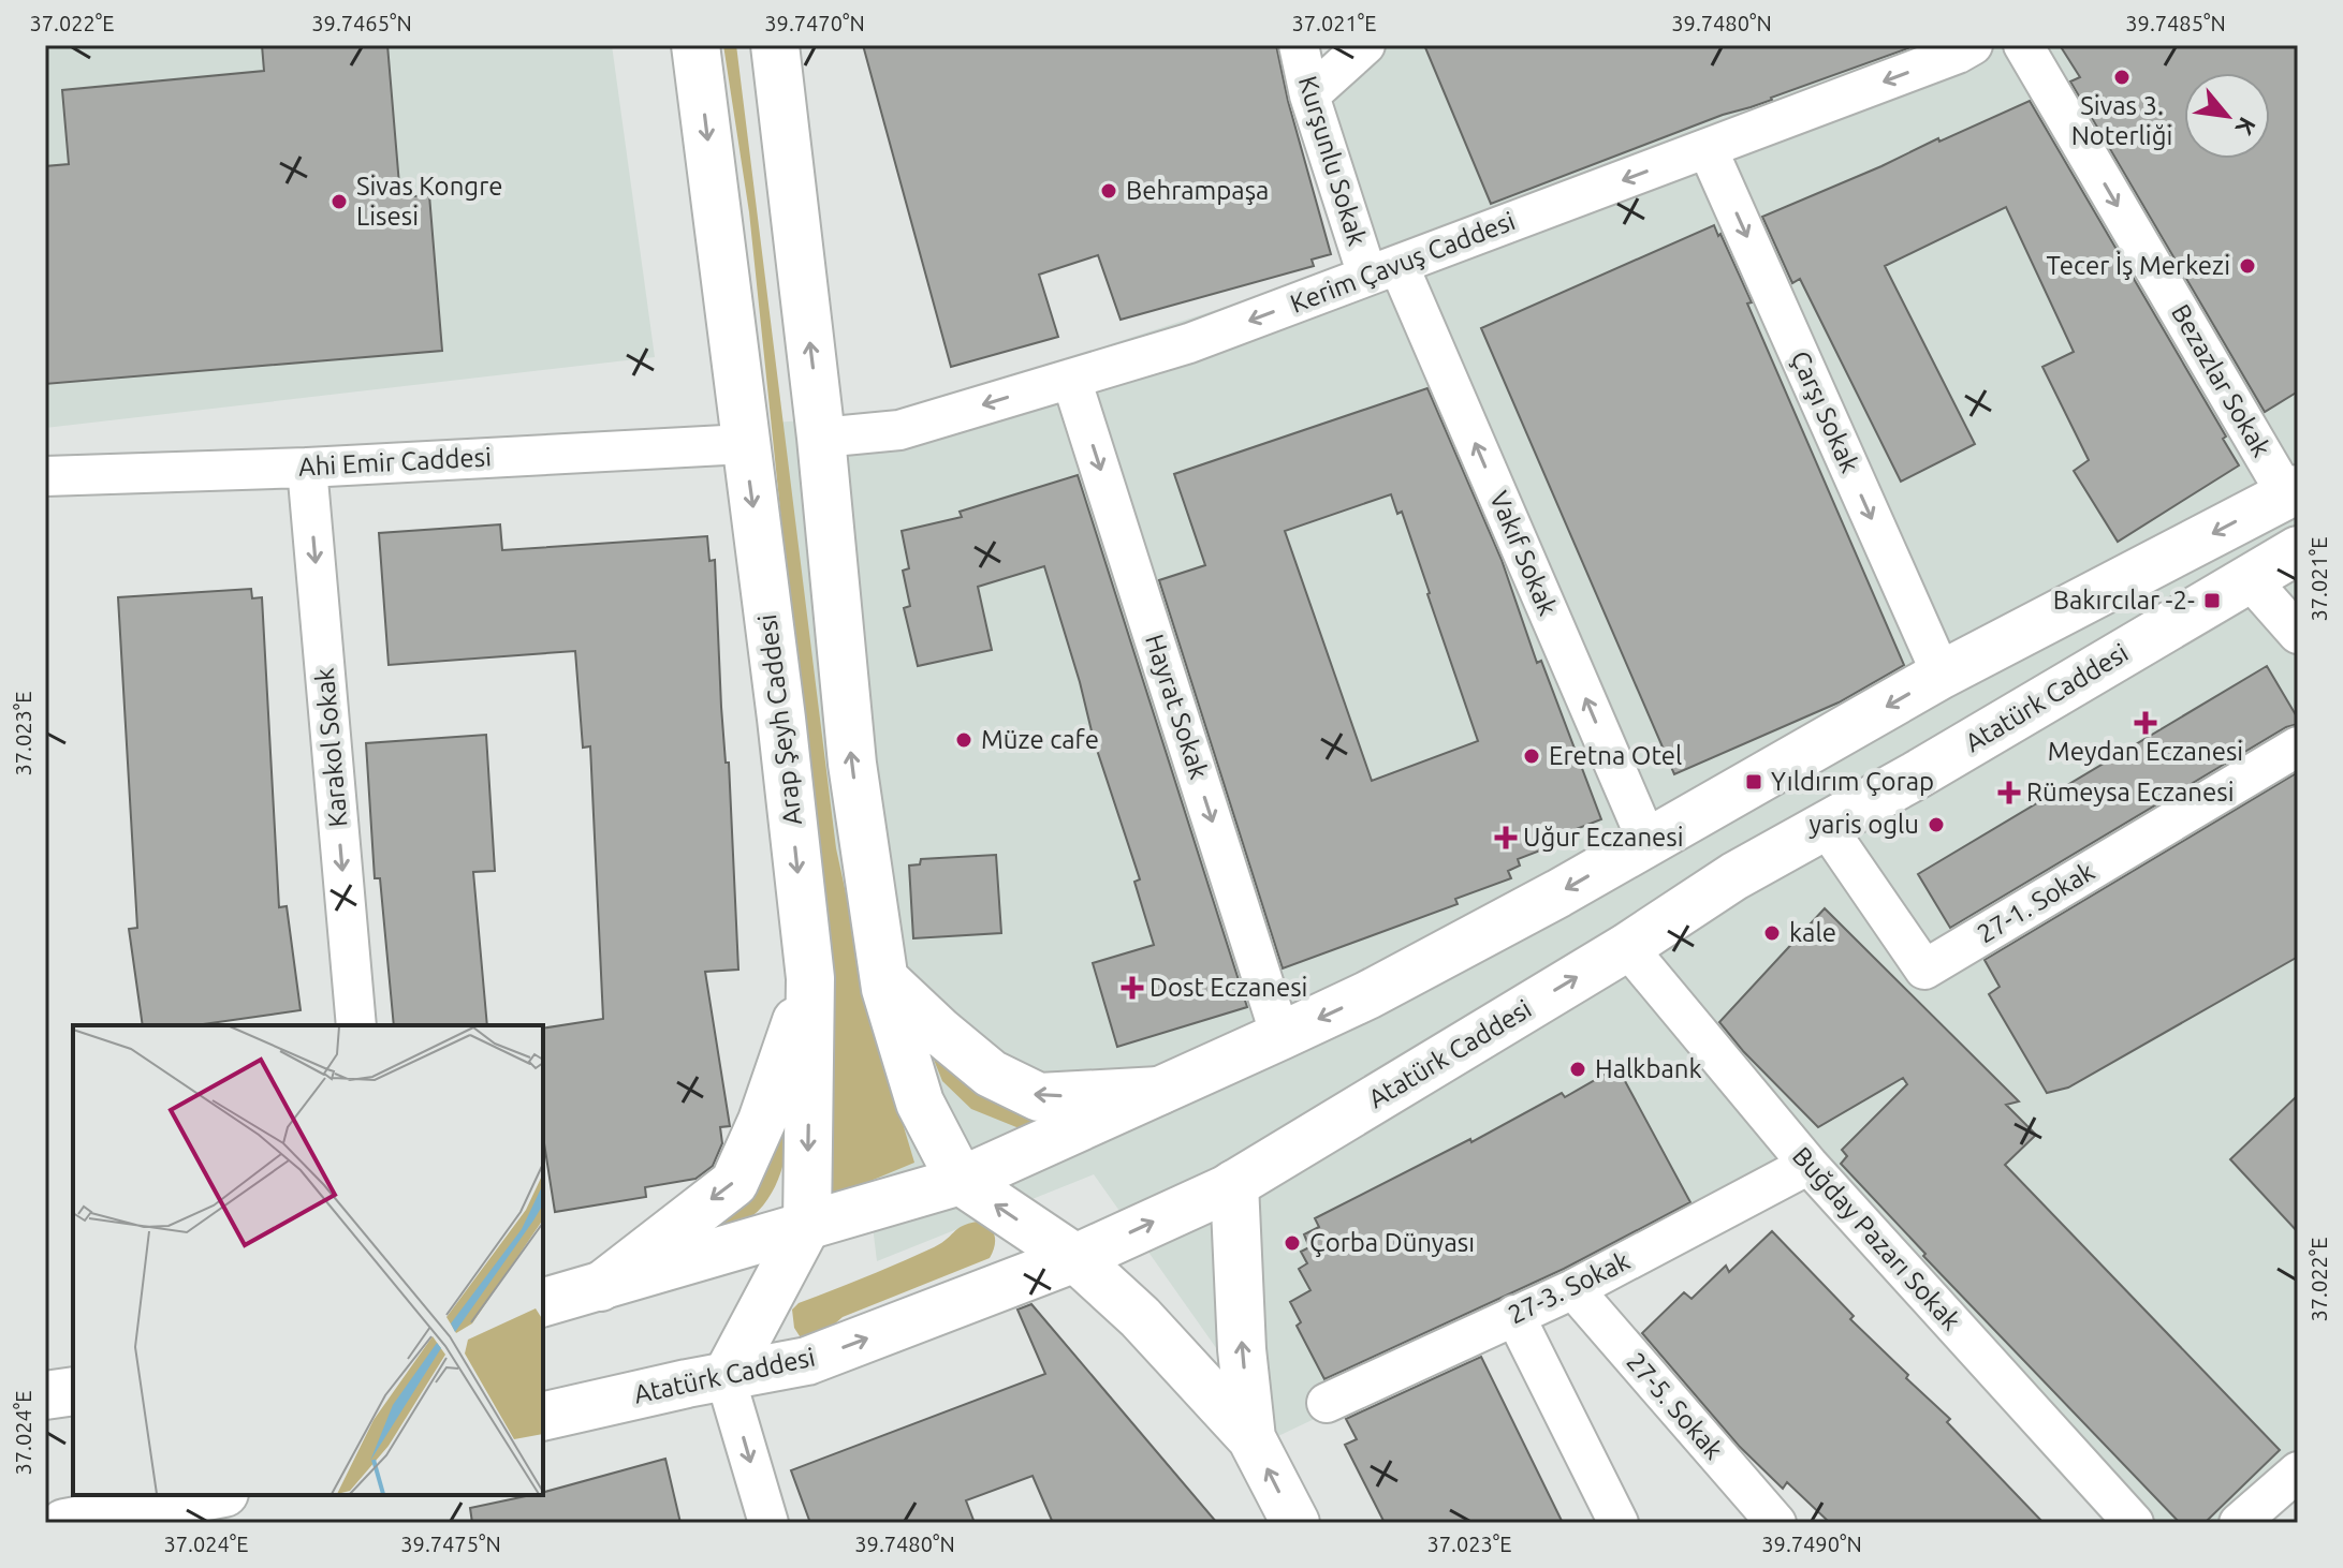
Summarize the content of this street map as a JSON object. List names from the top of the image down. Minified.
{"streets":{"main road":["Atatürk Caddesi","Arap Şeyh Caddesi"],"street":["Kurşunlu Sokak","Kerim Çavuş Caddesi","Bezazlar Sokak","Çarşı Sokak","Ahi Emir Caddesi","Vakıf Sokak","Hayrat Sokak","Karakol Sokak","27-1. Sokak","Buğday Pazarı Sokak","27-3. Sokak","27-5. Sokak"]},"crossings":[["Kurşunlu Sokak","Kerim Çavuş Caddesi"],["Kurşunlu Sokak","Vakıf Sokak"],["Kerim Çavuş Caddesi","Çarşı Sokak"],["Kerim Çavuş Caddesi","Vakıf Sokak"],["Kerim Çavuş Caddesi","Hayrat Sokak"],["Ahi Emir Caddesi","Arap Şeyh Caddesi"],["Ahi Emir Caddesi","Karakol Sokak"],["Atatürk Caddesi","Arap Şeyh Caddesi"],["Atatürk Caddesi","27-1. Sokak"],["Atatürk Caddesi","Buğday Pazarı Sokak"],["Buğday Pazarı Sokak","27-3. Sokak"],["27-3. Sokak","27-5. Sokak"]],"one_way":["Kerim Çavuş Caddesi","Bezazlar Sokak","Çarşı Sokak","Vakıf Sokak","Hayrat Sokak","Karakol Sokak"],"places":{"other":["Sivas 3. Noterliği","Behrampaşa","Sivas Kongre Lisesi","Tecer İş Merkezi","Müze cafe","Eretna Otel","yaris oglu","kale","Halkbank","Çorba Dünyası"],"transit":["Bakırcılar -2-","Yıldırım Çorap"],"health":["Meydan Eczanesi","Rümeysa Eczanesi","Uğur Eczanesi","Dost Eczanesi"]},"north":"bottom right","coordinates":["37.022°E","39.7465°N","39.7470°N","37.021°E","39.7480°N","39.7485°N","37.023°E","37.024°E","39.7475°N","39.7490°N"]}
